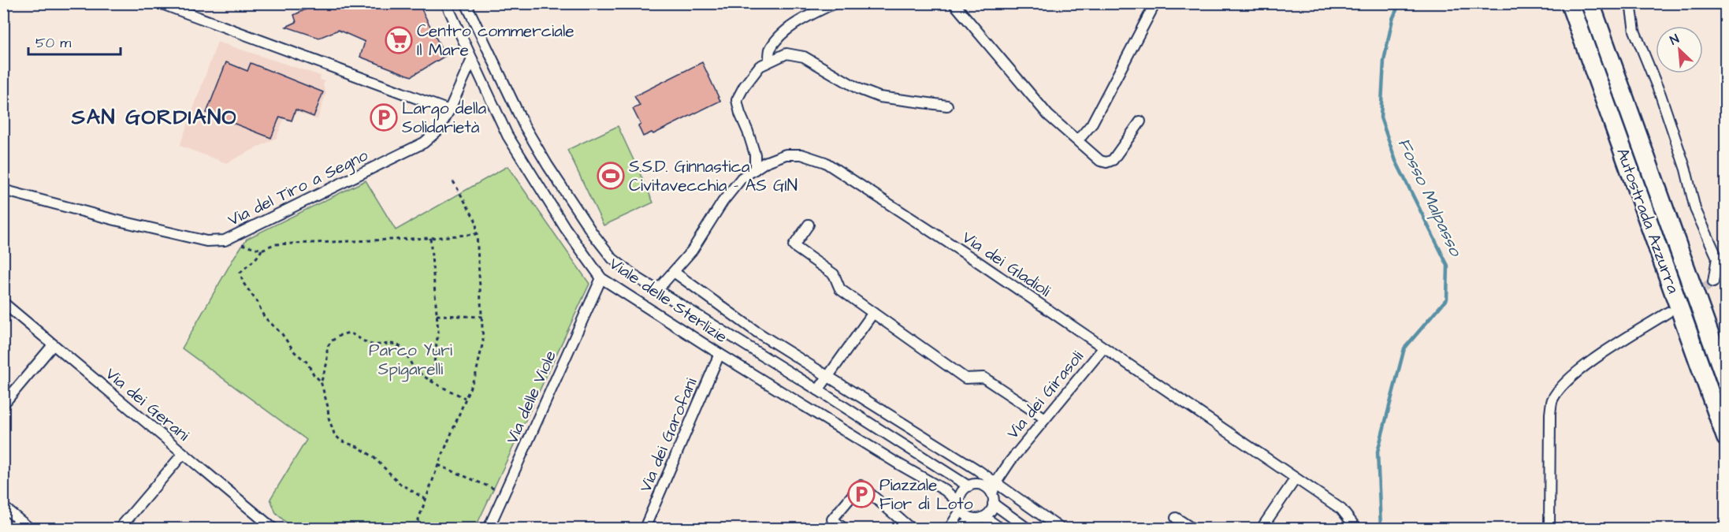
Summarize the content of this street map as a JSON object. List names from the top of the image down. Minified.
{"streets":{"highway":["Autostrada Azzurra"],"street":["Via del Tiro a Segno","Via dei Gladioli","Viale delle Sterlizie","Via dei Girasoli","Via delle Viole","Via dei Gerani","Via dei Garofani"]},"crossings":[["Via del Tiro a Segno","Viale delle Sterlizie"],["Via dei Gladioli","Viale delle Sterlizie"],["Via dei Gladioli","Via dei Girasoli"],["Viale delle Sterlizie","Via dei Girasoli"],["Viale delle Sterlizie","Via delle Viole"],["Viale delle Sterlizie","Via dei Garofani"]],"districts":["SAN GORDIANO"],"water":["Fosso Malpasso"],"parks":["Parco Yuri Spigarelli"],"places":{"supermarket":["Centro commerciale Il Mare"],"parking":["Largo della Solidarietà","Piazzale Fior di Loto"],"sports":["S.S.D. Ginnastica Civitavecchia - AS GIN"]},"scale_bar":"50 m","north":"top left"}
